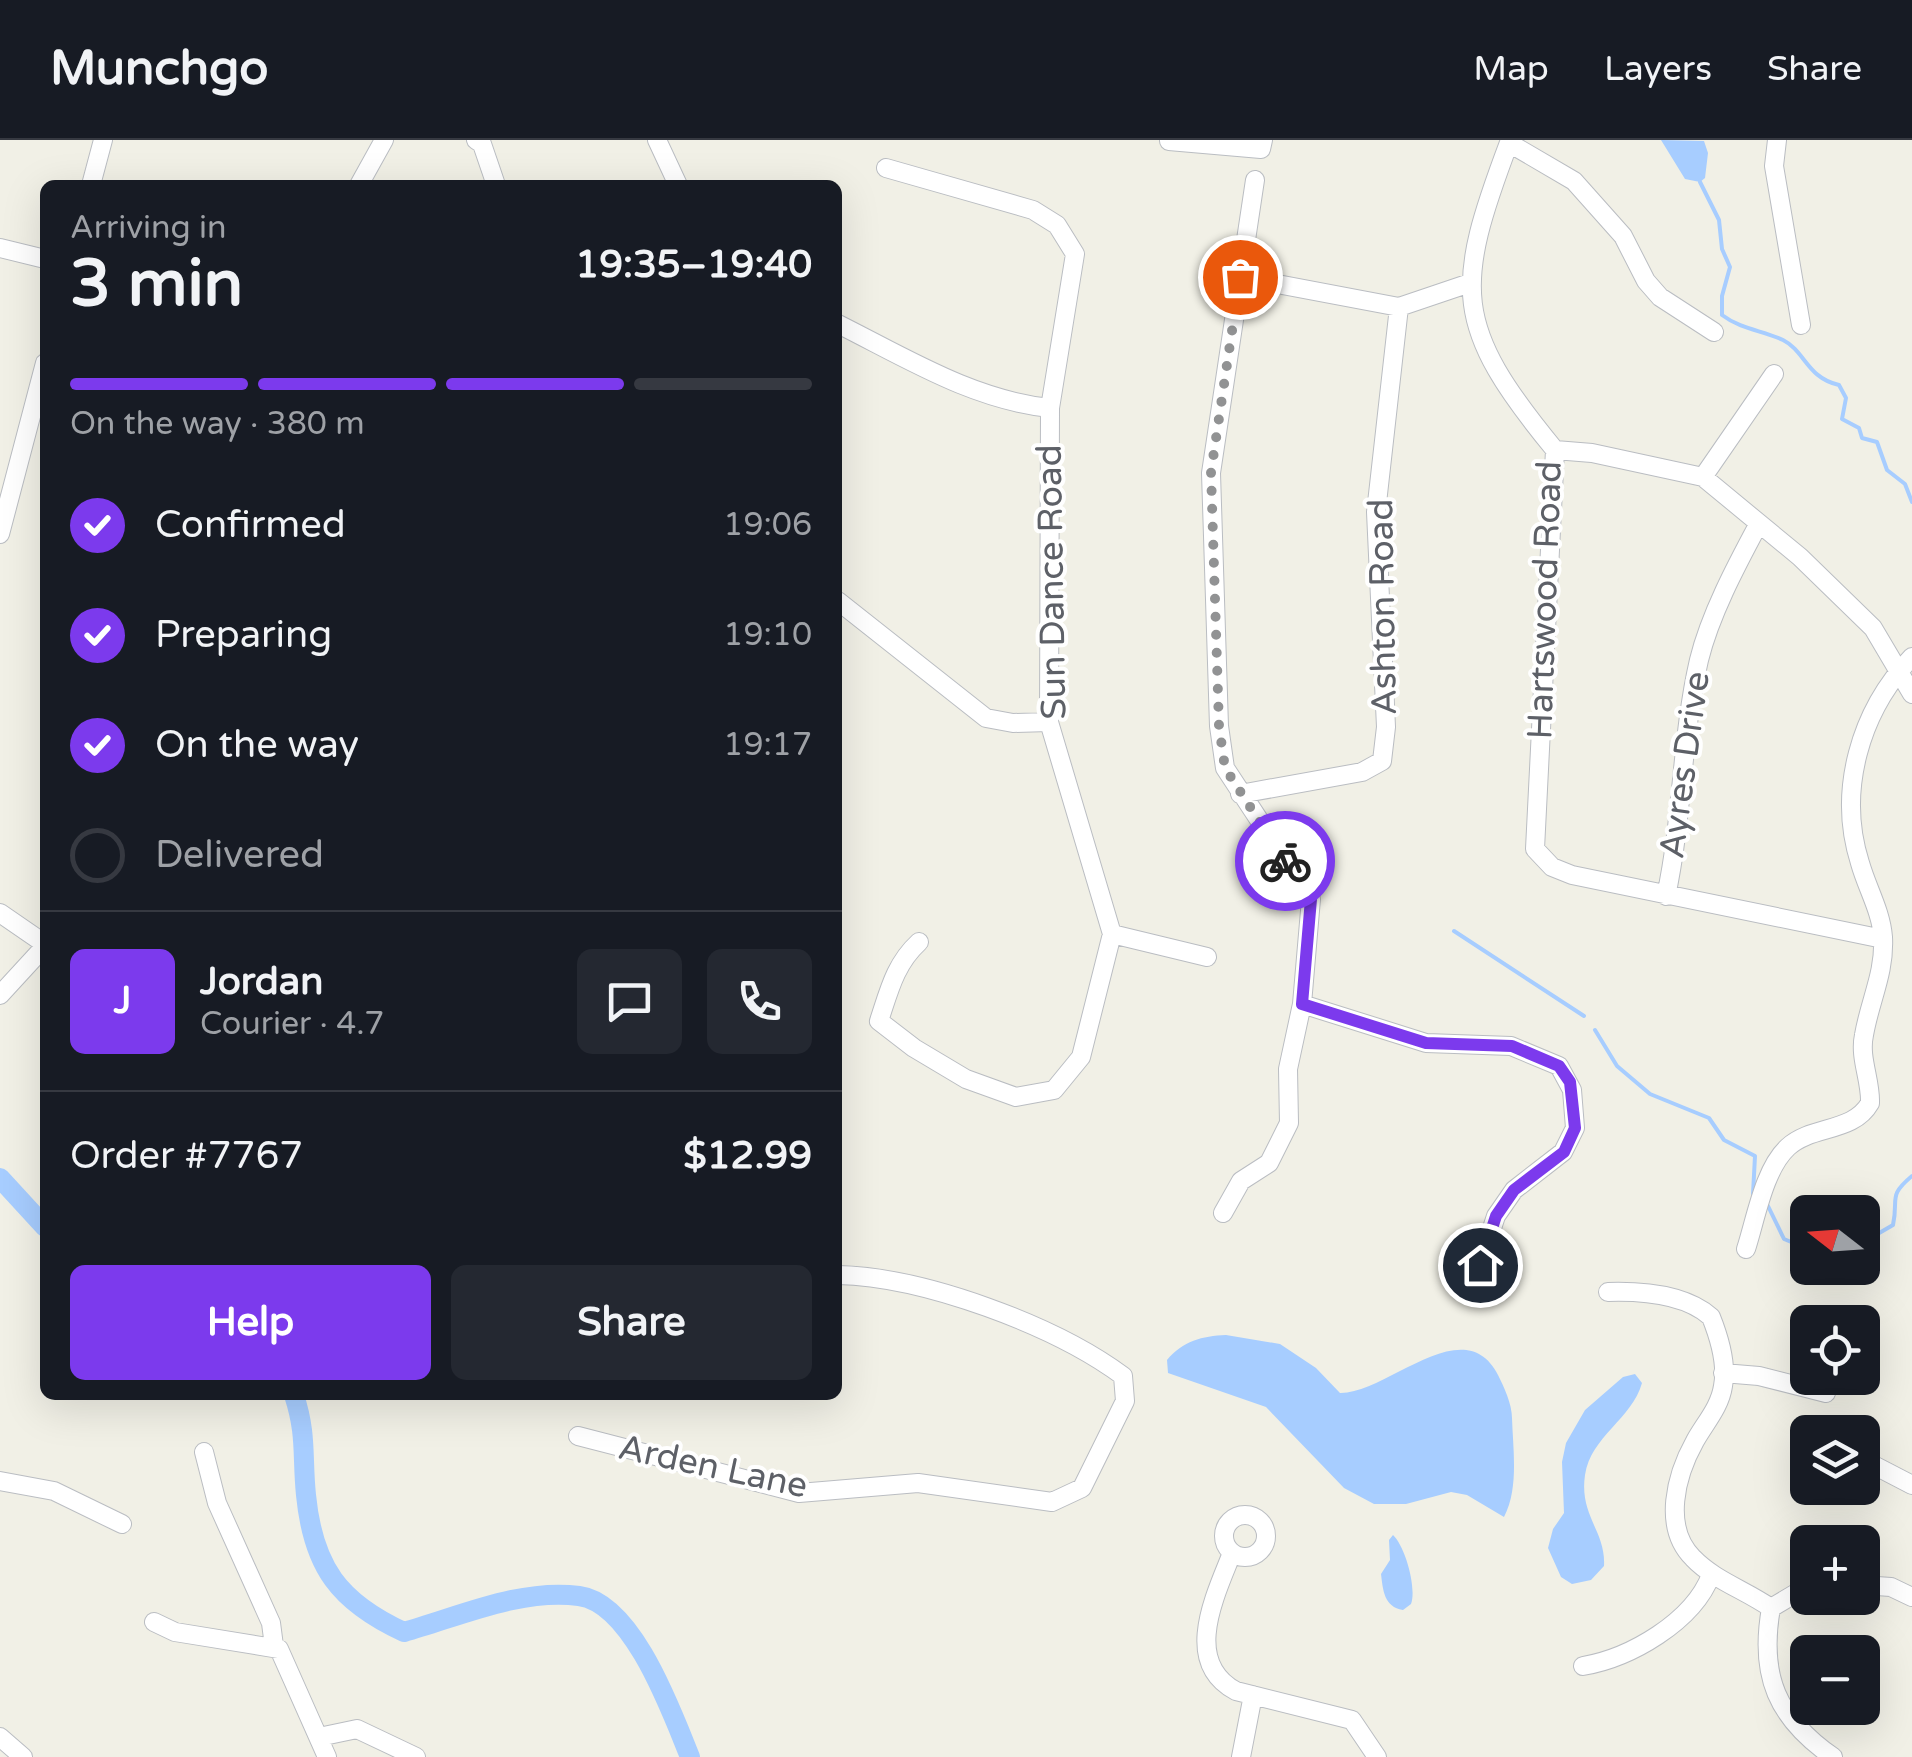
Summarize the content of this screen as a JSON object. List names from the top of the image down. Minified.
{"streets":{"street":["Sun Dance Road","Hartswood Road","Ashton Road","Ayres Drive","Arden Lane"]},"crossings":[["Hartswood Road","Ayres Drive"]],"north":"left","page":{"header":"Munchgo","nav":["Map","Layers","Share"],"heading":["3 min","Arriving in","19:35–19:40"],"panel":["Jordan","Courier · 4.7","Order #7767","$12.99"],"bar":"On the way · 380 m","list":[["Confirmed","19:06"],["Preparing","19:10"],["On the way","19:17"],"Delivered"],"round":"J","map_buttons":["+","−"],"buttons":["Help","Share"]}}
